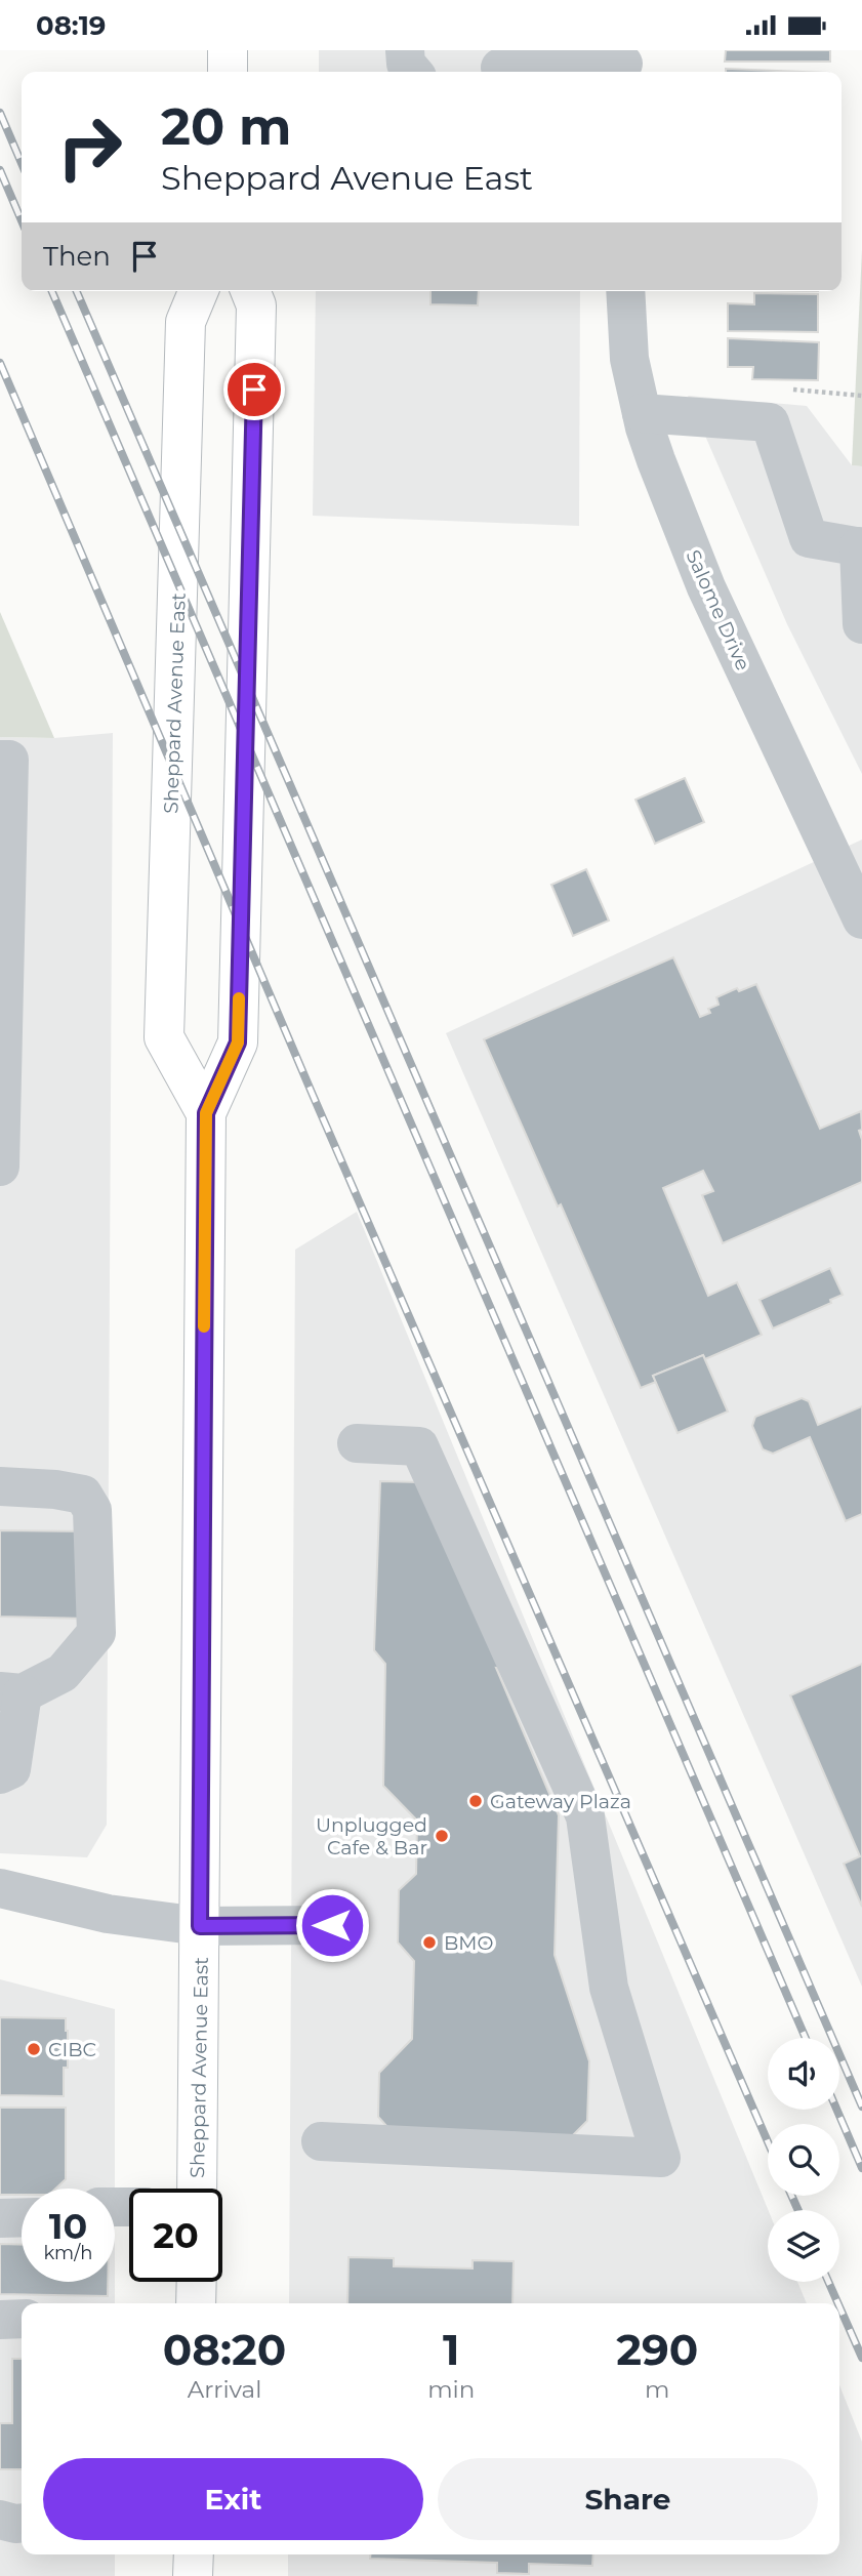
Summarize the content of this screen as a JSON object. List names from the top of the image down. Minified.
{"streets":{"main road":["Sheppard Avenue East"],"street":["Salome Drive"]},"places":["Gateway Plaza","Unplugged Cafe & Bar","BMO","CIBC"],"page":{"status":"08:19","turn":["20 m","Sheppard Avenue East"],"then":"Then","speed":"10 km/h","limit":"20","eta":["08:20","Arrival","1","min","290","m"],"buttons":["Exit","Share"]}}
